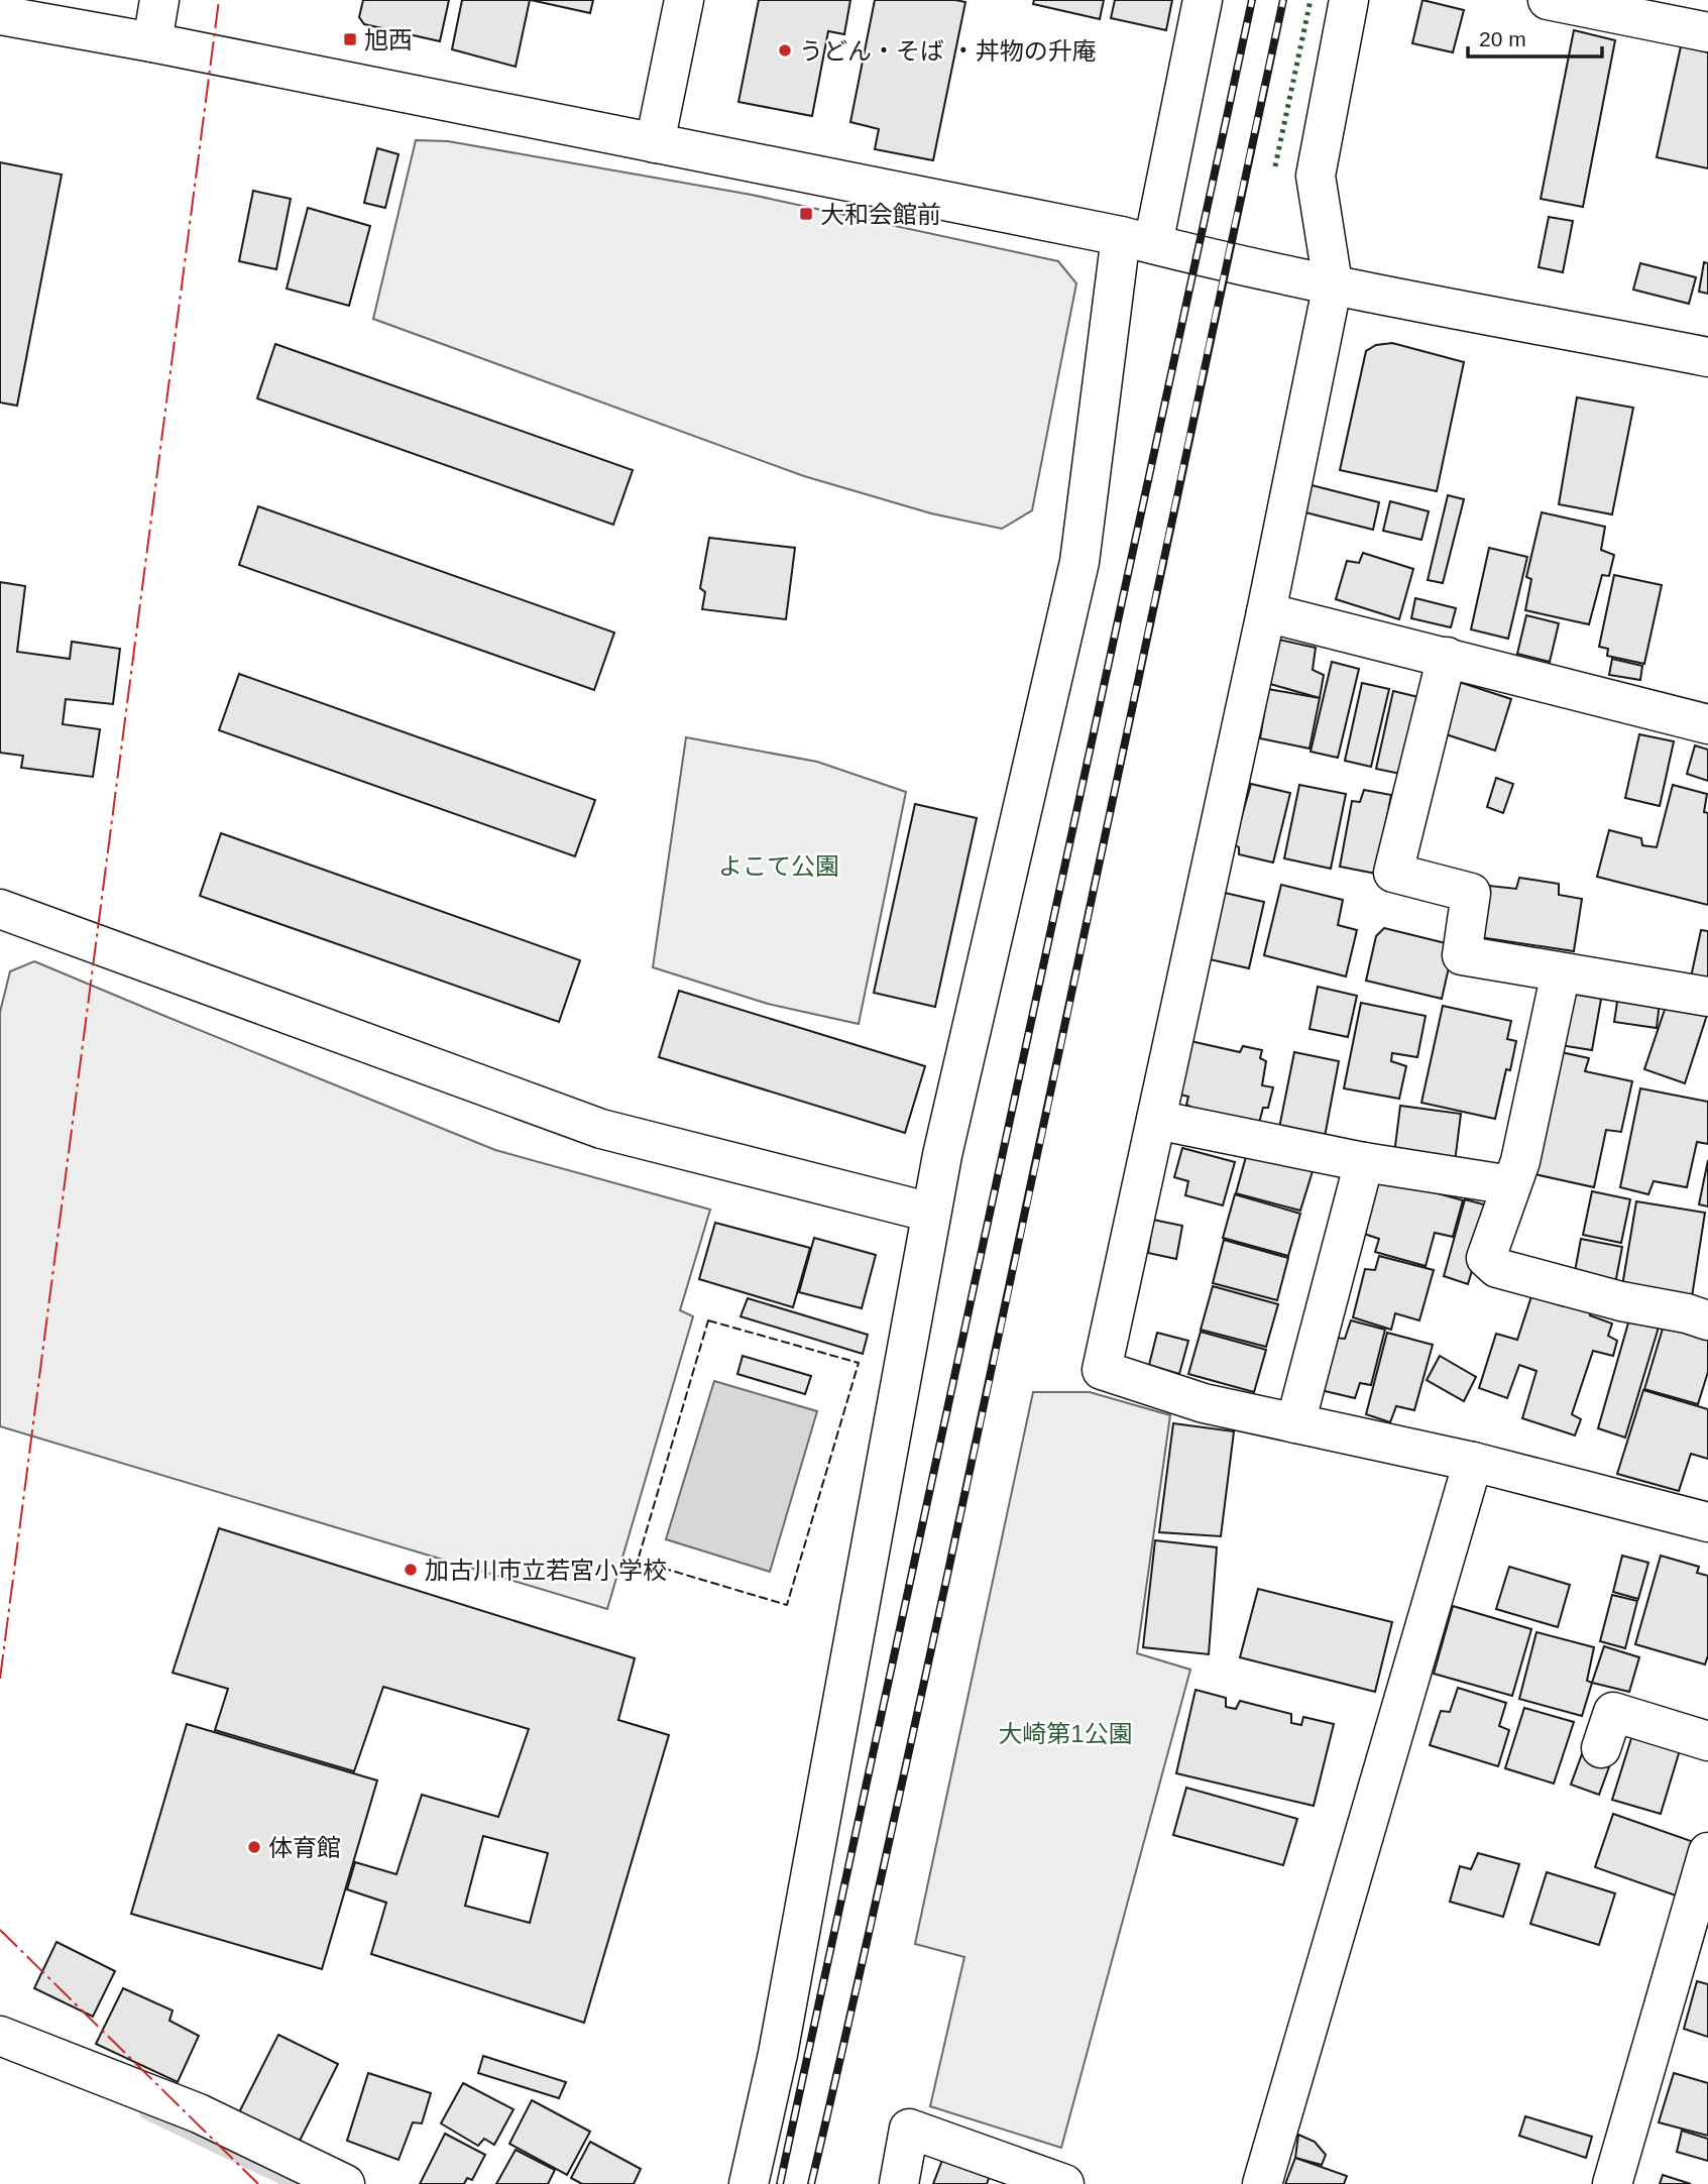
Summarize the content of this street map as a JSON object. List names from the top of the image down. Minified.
{"parks":["よこて公園","大崎第1公園"],"places":{"transit":["旭西","大和会館前"],"other":["うどん・そば ・丼物の升庵","加古川市立若宮小学校","体育館"]},"scale_bar":"20 m"}
